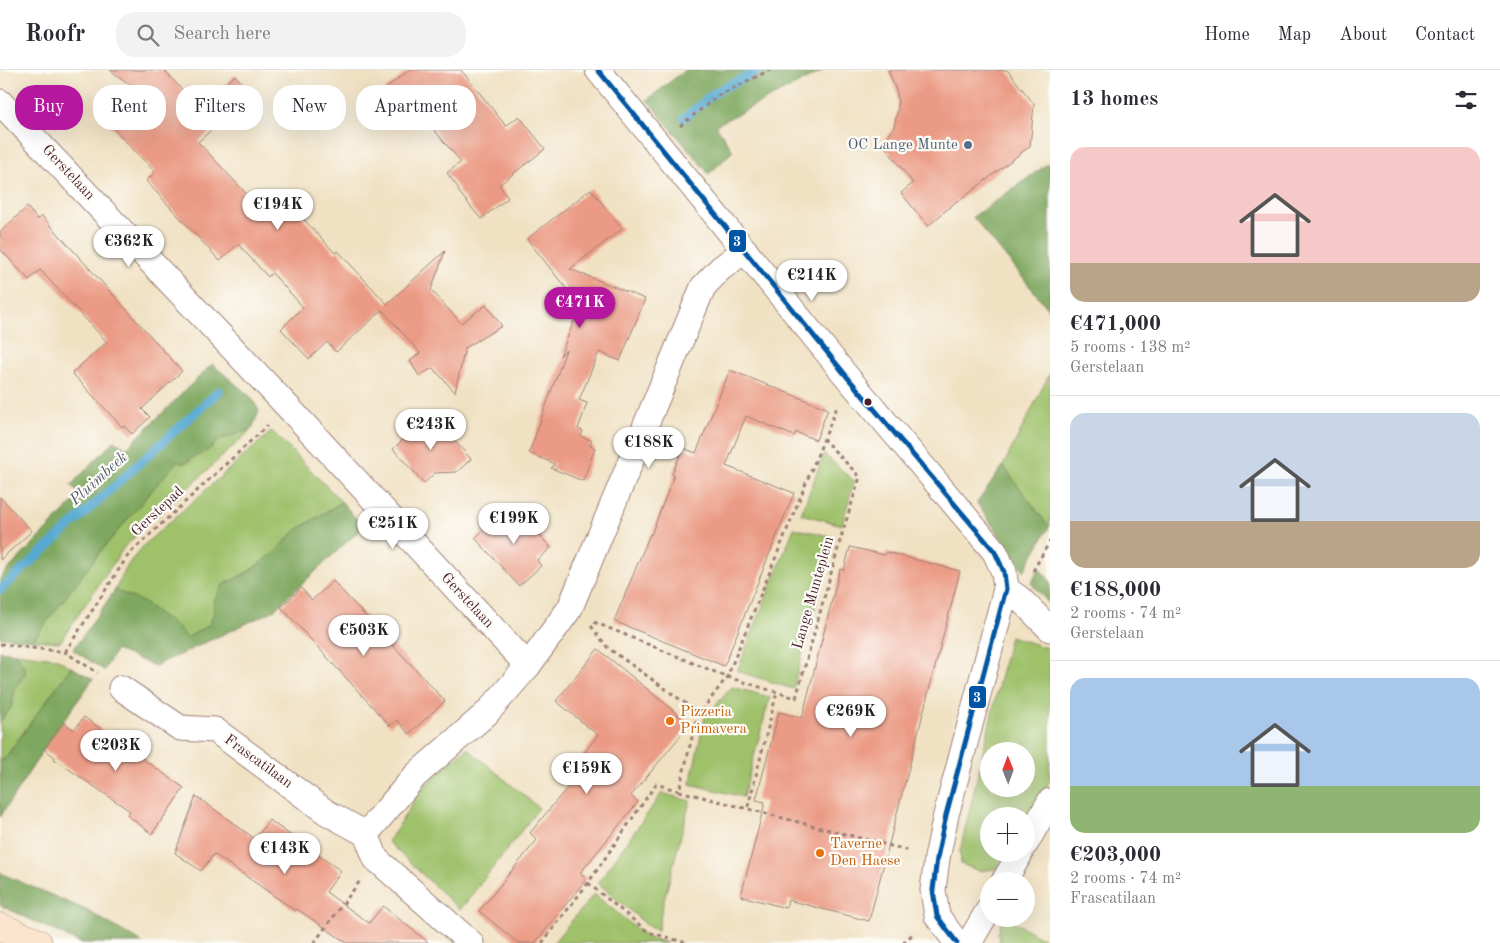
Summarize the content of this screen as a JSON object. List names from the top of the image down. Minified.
{"streets":{"street":["Gerstelaan","Frascatilaan"],"path":["Gerstepad","Lange Munteplein"]},"crossings":[["Gerstelaan","Gerstepad"]],"water":["Pluimbeek"],"places":["OC Lange Munte","Pizzeria Primavera","Taverne Den Haese"],"lines":["transit line 3"],"north":"top","page":{"header":"Roofr","search":"Search here","nav":["Home","Map","About","Contact"],"heading":"13 homes","chip":["Buy","Rent","Filters","New","Apartment"],"list":[{"name":"€471,000","note":"5 rooms · 138 m² · Gerstelaan"},{"name":"€188,000","note":"2 rooms · 74 m² · Gerstelaan"},{"name":"€203,000","note":"2 rooms · 74 m² · Frascatilaan"}],"price":["€194K","€362K","€214K","€471K","€243K","€188K","€199K","€251K","€503K","€269K","€203K","€159K","€143K"],"map_buttons":["+","−"]}}
